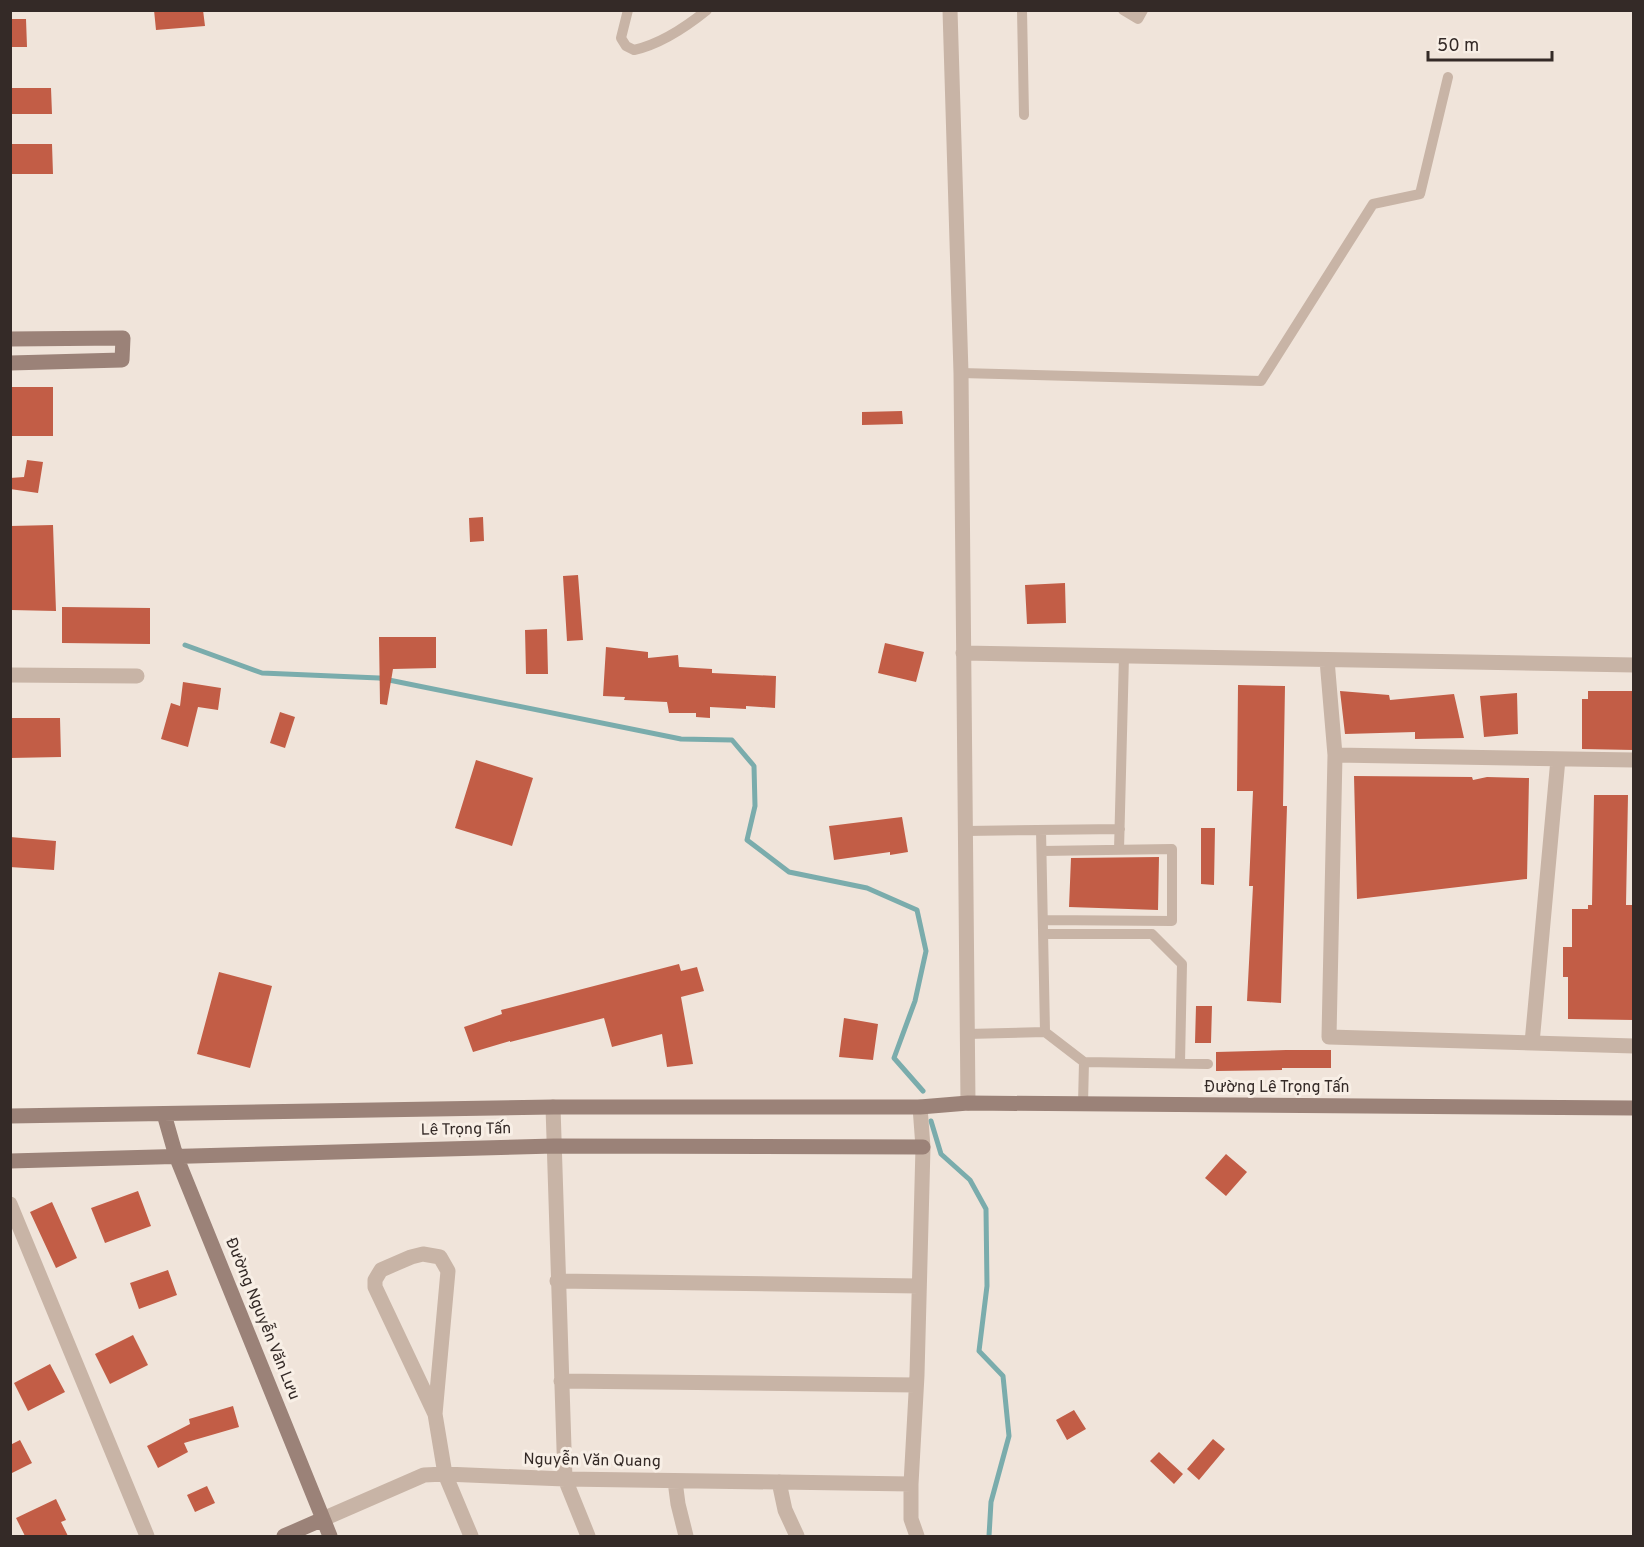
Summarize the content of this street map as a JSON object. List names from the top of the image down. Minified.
{"streets":{"street":["Đường Lê Trọng Tấn","Lê Trọng Tấn","Đường Nguyễn Văn Lưu","Nguyễn Văn Quang"]},"crossings":[["Đường Lê Trọng Tấn","Lê Trọng Tấn"],["Lê Trọng Tấn","Đường Nguyễn Văn Lưu"],["Đường Nguyễn Văn Lưu","Nguyễn Văn Quang"]],"scale_bar":"50 m"}
